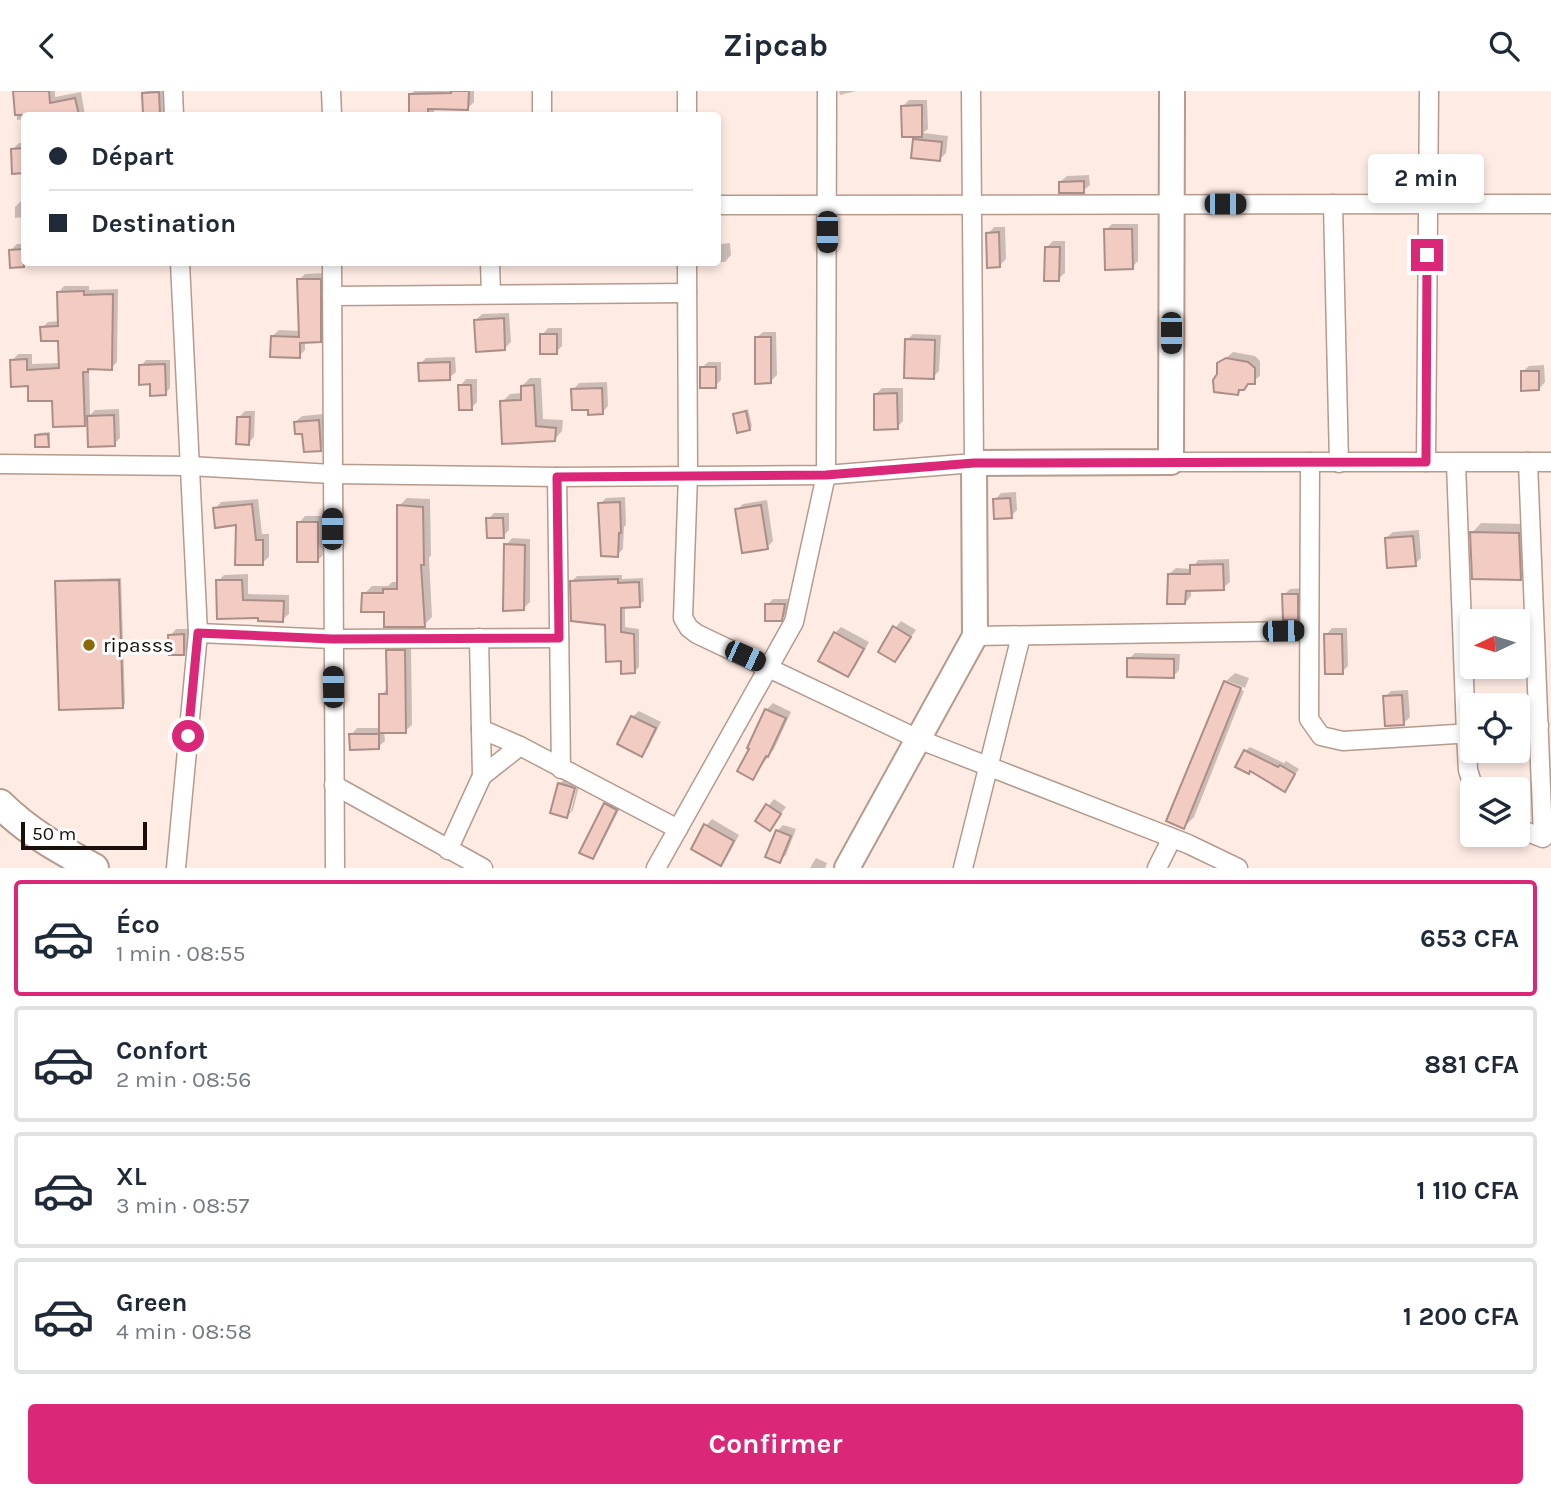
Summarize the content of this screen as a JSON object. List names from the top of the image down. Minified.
{"places":["ripasss"],"scale_bar":"50 m","north":"left","page":{"header":"Zipcab","banner":["Départ","Destination"],"bubble":"2 min","scale":"50 m","list":[{"name":"Éco","note":"1 min · 08:55","value":"653 CFA"},{"name":"Confort","note":"2 min · 08:56","value":"881 CFA"},{"name":"XL","note":"3 min · 08:57","value":"1 110 CFA"},{"name":"Green","note":"4 min · 08:58","value":"1 200 CFA"}],"buttons":"Confirmer"}}
